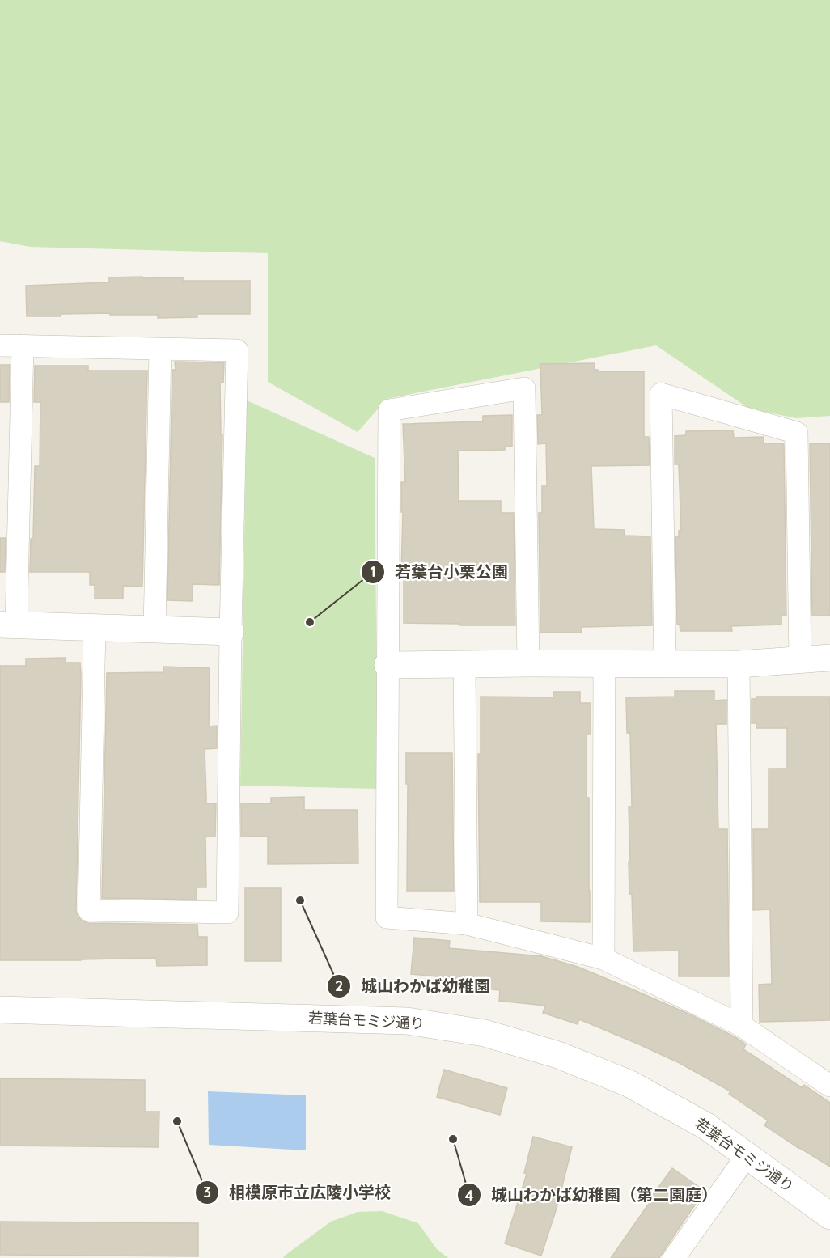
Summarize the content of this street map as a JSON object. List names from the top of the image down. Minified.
{"streets":{"street":["若葉台モミジ通り"]},"places":["若葉台小栗公園","城山わかば幼稚園","相模原市立広陵小学校","城山わかば幼稚園（第二園庭）"]}
